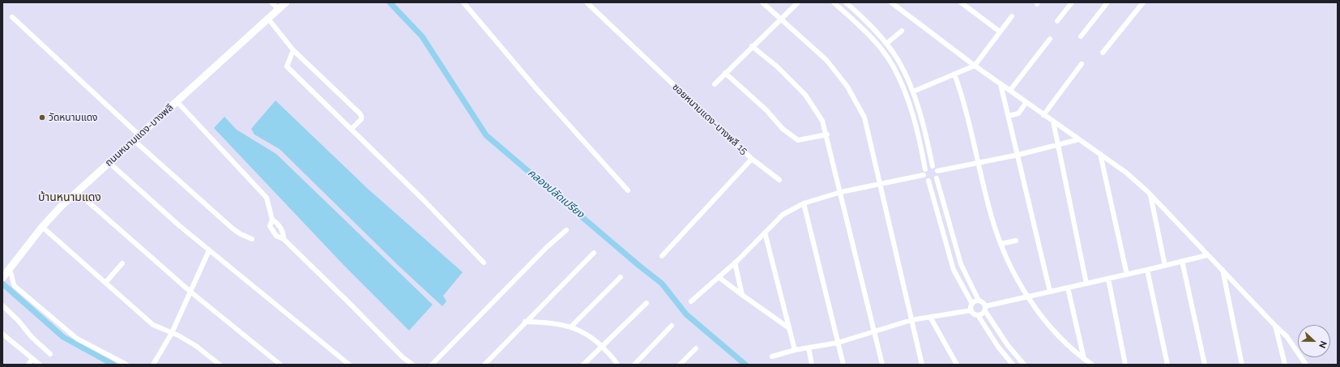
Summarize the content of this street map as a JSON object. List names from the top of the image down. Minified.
{"streets":{"main road":["ถนนหนามแดง-บางพลี"],"street":["ซอยหนามแดง-บางพลี 15"]},"districts":["บ้านหนามแดง"],"water":["คลองปลัดเปรียง"],"places":["วัดหนามแดง"],"north":"right"}
